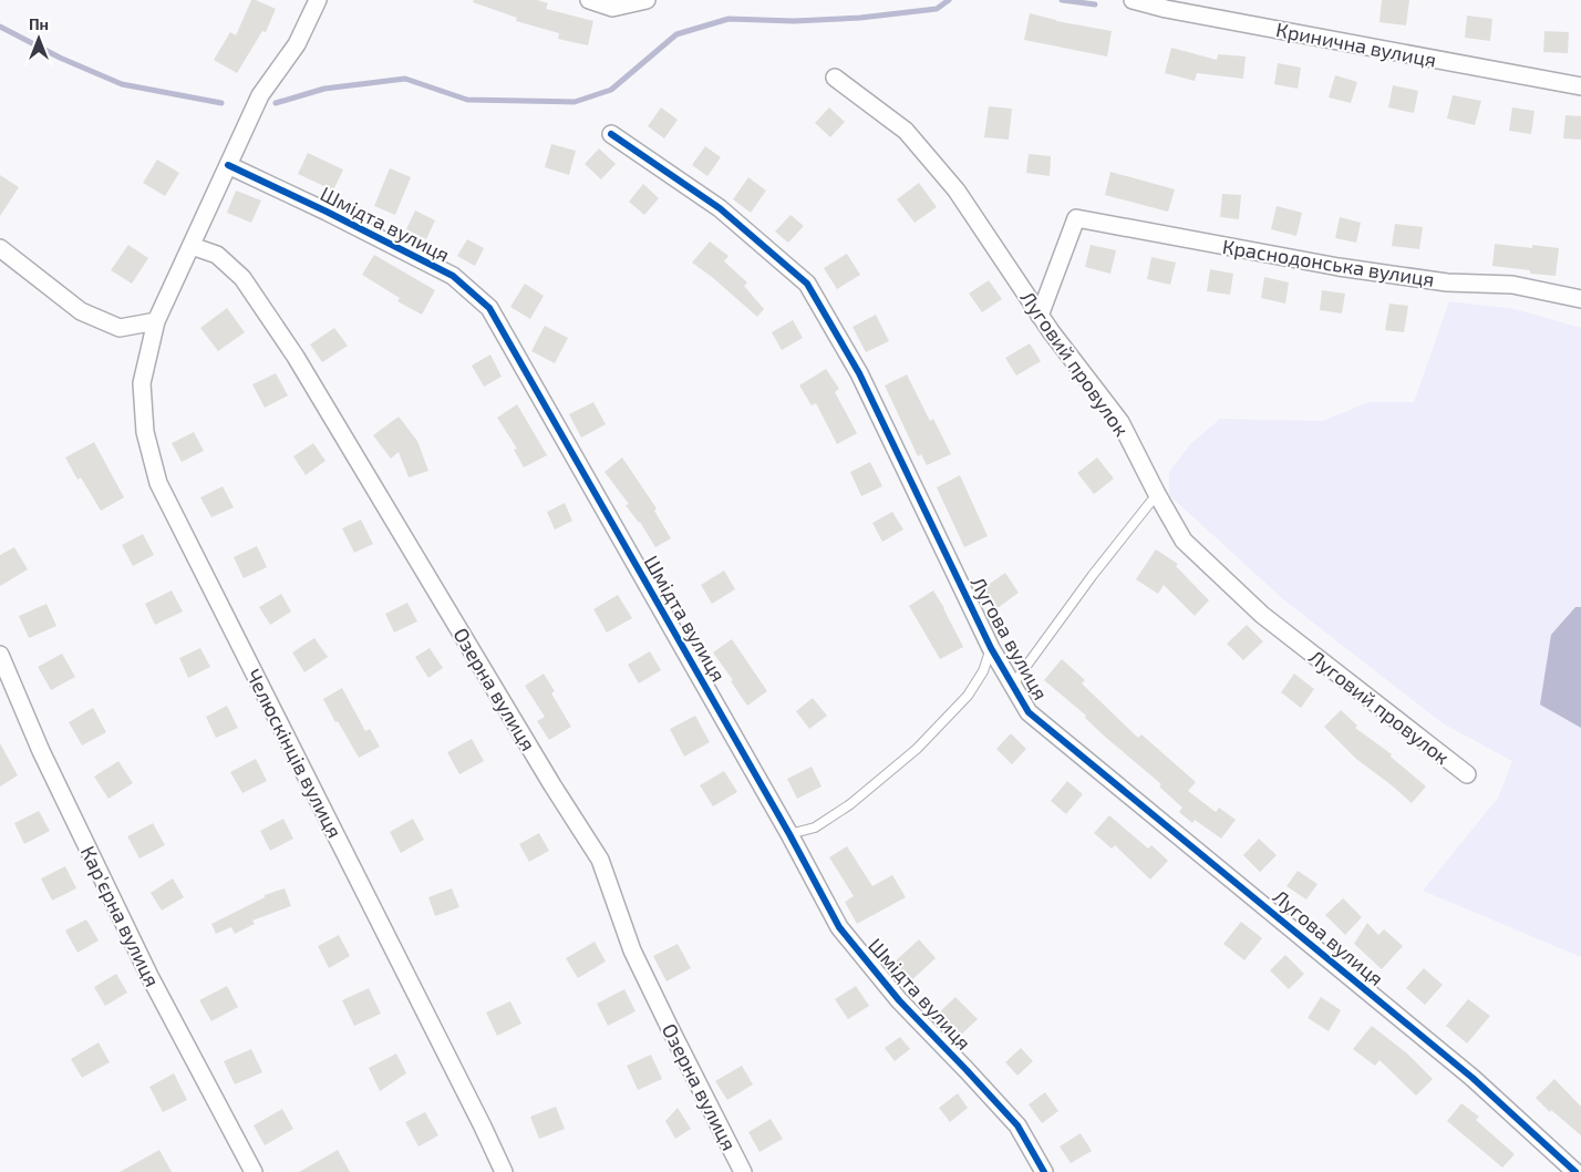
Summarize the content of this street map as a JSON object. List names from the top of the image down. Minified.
{"streets":{"street":["Кринична вулиця","Шмідта вулиця","Краснодонська вулиця","Луговий провулок","Лугова вулиця","Озерна вулиця","Челюскінців вулиця","Кар'єрна вулиця"]},"crossings":[["Шмідта вулиця","Челюскінців вулиця"],["Краснодонська вулиця","Луговий провулок"],["Озерна вулиця","Челюскінців вулиця"]],"north":"top"}
